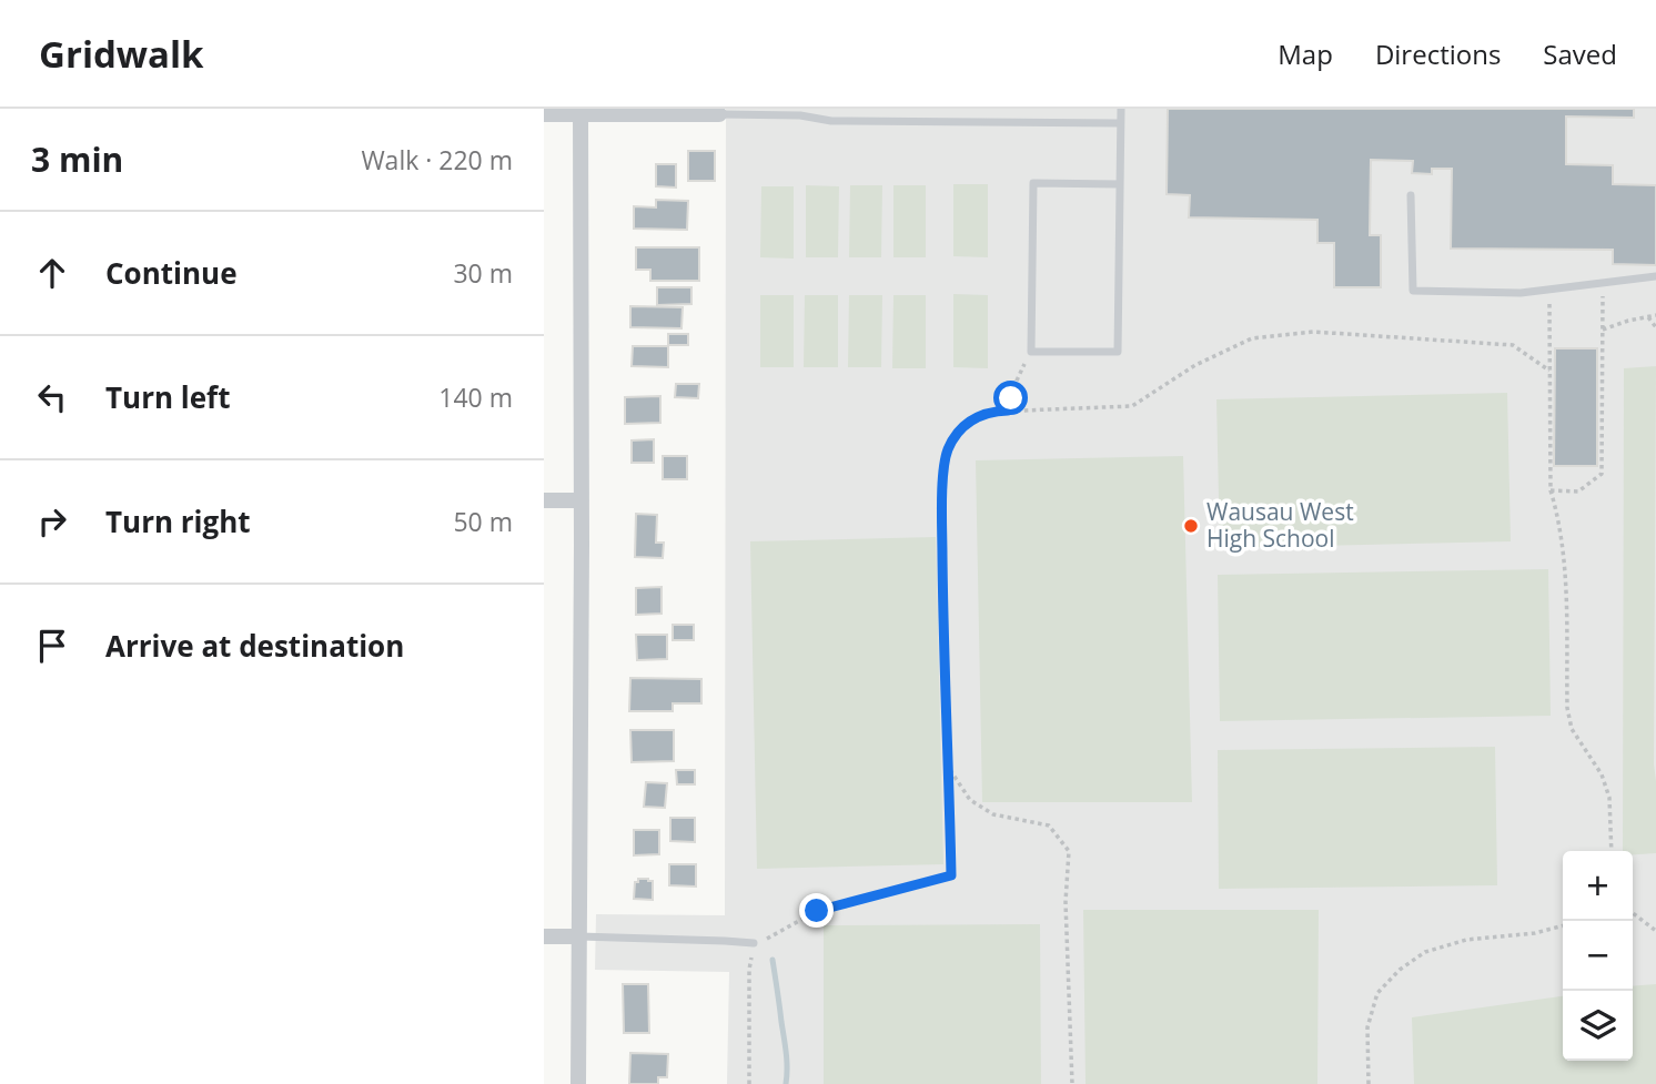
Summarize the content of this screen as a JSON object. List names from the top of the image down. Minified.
{"places":["Wausau West High School"],"page":{"header":"Gridwalk","nav":["Map","Directions","Saved"],"heading":["3 min","Walk · 220 m"],"list":[["Continue","30 m"],["Turn left","140 m"],["Turn right","50 m"],"Arrive at destination"],"map_buttons":["+","−"]}}
